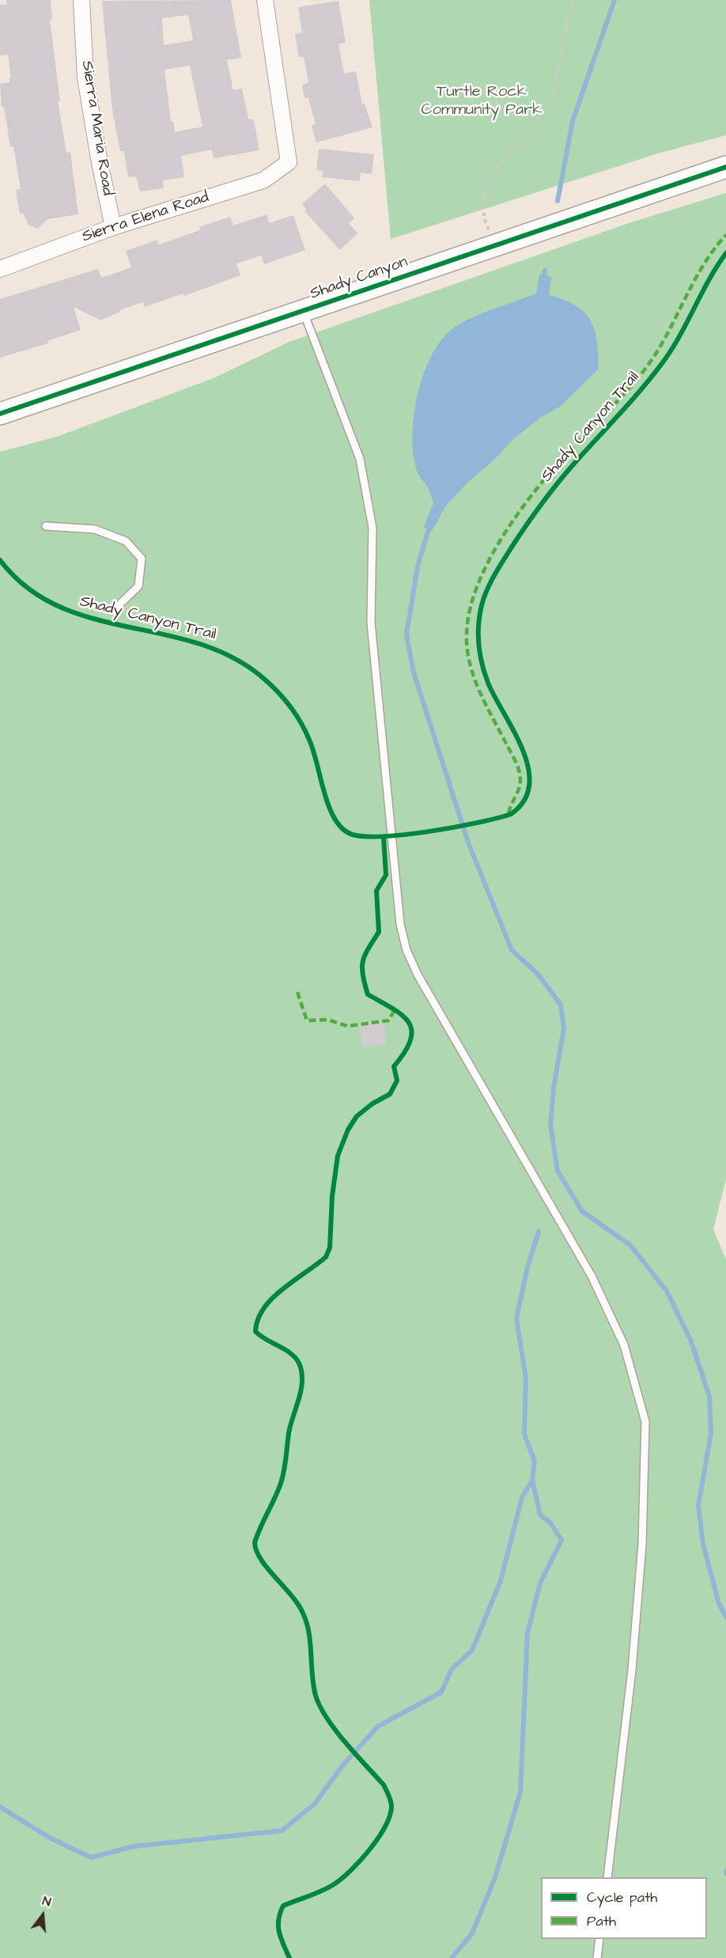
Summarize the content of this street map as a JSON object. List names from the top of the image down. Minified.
{"streets":{"main road":["Shady Canyon"],"street":["Sierra Maria Road","Sierra Elena Road"],"cycle path":["Shady Canyon Trail"]},"crossings":[["Sierra Maria Road","Sierra Elena Road"]],"parks":["Turtle Rock Community Park"],"legend":["Cycle path","Path"],"north":"top"}
